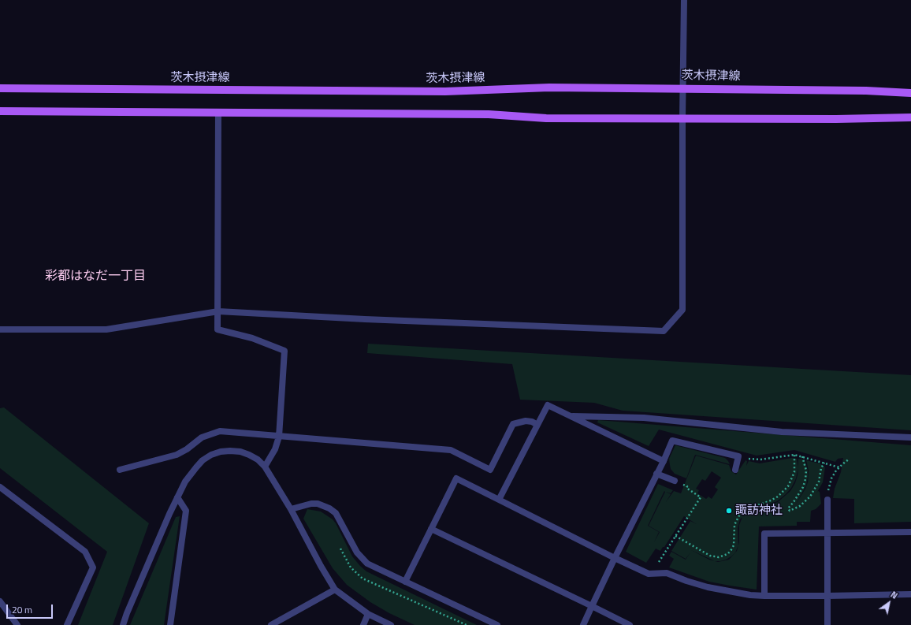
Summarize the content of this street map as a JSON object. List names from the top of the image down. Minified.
{"streets":{"main road":["茨木摂津線"]},"districts":["彩都はなだ一丁目"],"places":["諏訪神社"],"scale_bar":"20 m","north":"top right"}
